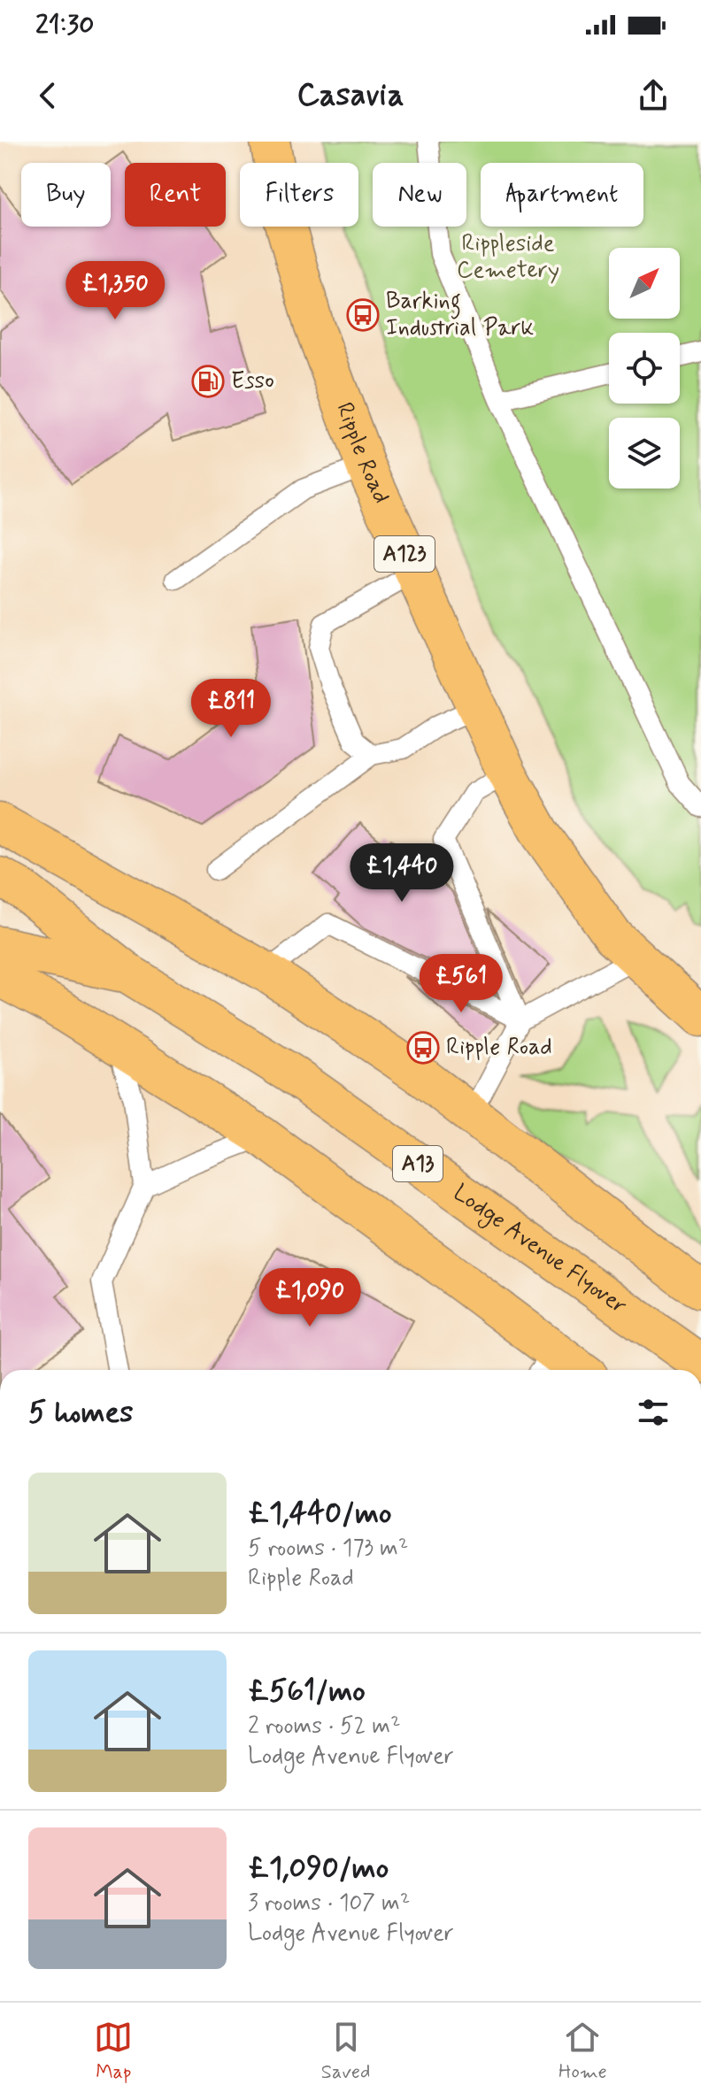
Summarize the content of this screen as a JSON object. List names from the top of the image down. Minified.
{"streets":{"main road":["Ripple Road","A123","A13","Lodge Avenue Flyover"]},"parks":["Rippleside Cemetery"],"places":{"bus stop":["Barking Industrial Park","Ripple Road"],"fuel station":["Esso"]},"north":"top right","page":{"status":"21:30","header":"Casavia","chip":["Buy","Rent","Filters","New","Apartment"],"price":["£1,350","£811","£1,440","£561","£1,090"],"heading":"5 homes","list":[{"name":"£1,440/mo","note":"5 rooms · 173 m² · Ripple Road"},{"name":"£561/mo","note":"2 rooms · 52 m² · Lodge Avenue Flyover"},{"name":"£1,090/mo","note":"3 rooms · 107 m² · Lodge Avenue Flyover"}],"tabs":["Map","Saved","Home"]}}
